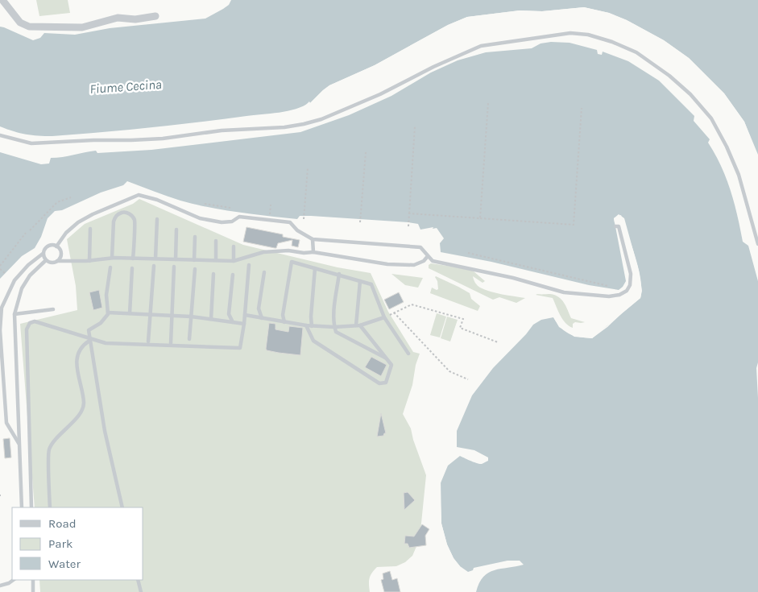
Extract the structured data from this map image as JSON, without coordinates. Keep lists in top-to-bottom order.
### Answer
{
  "water": ["Fiume Cecina"],
  "legend": ["Road", "Park", "Water"]
}
